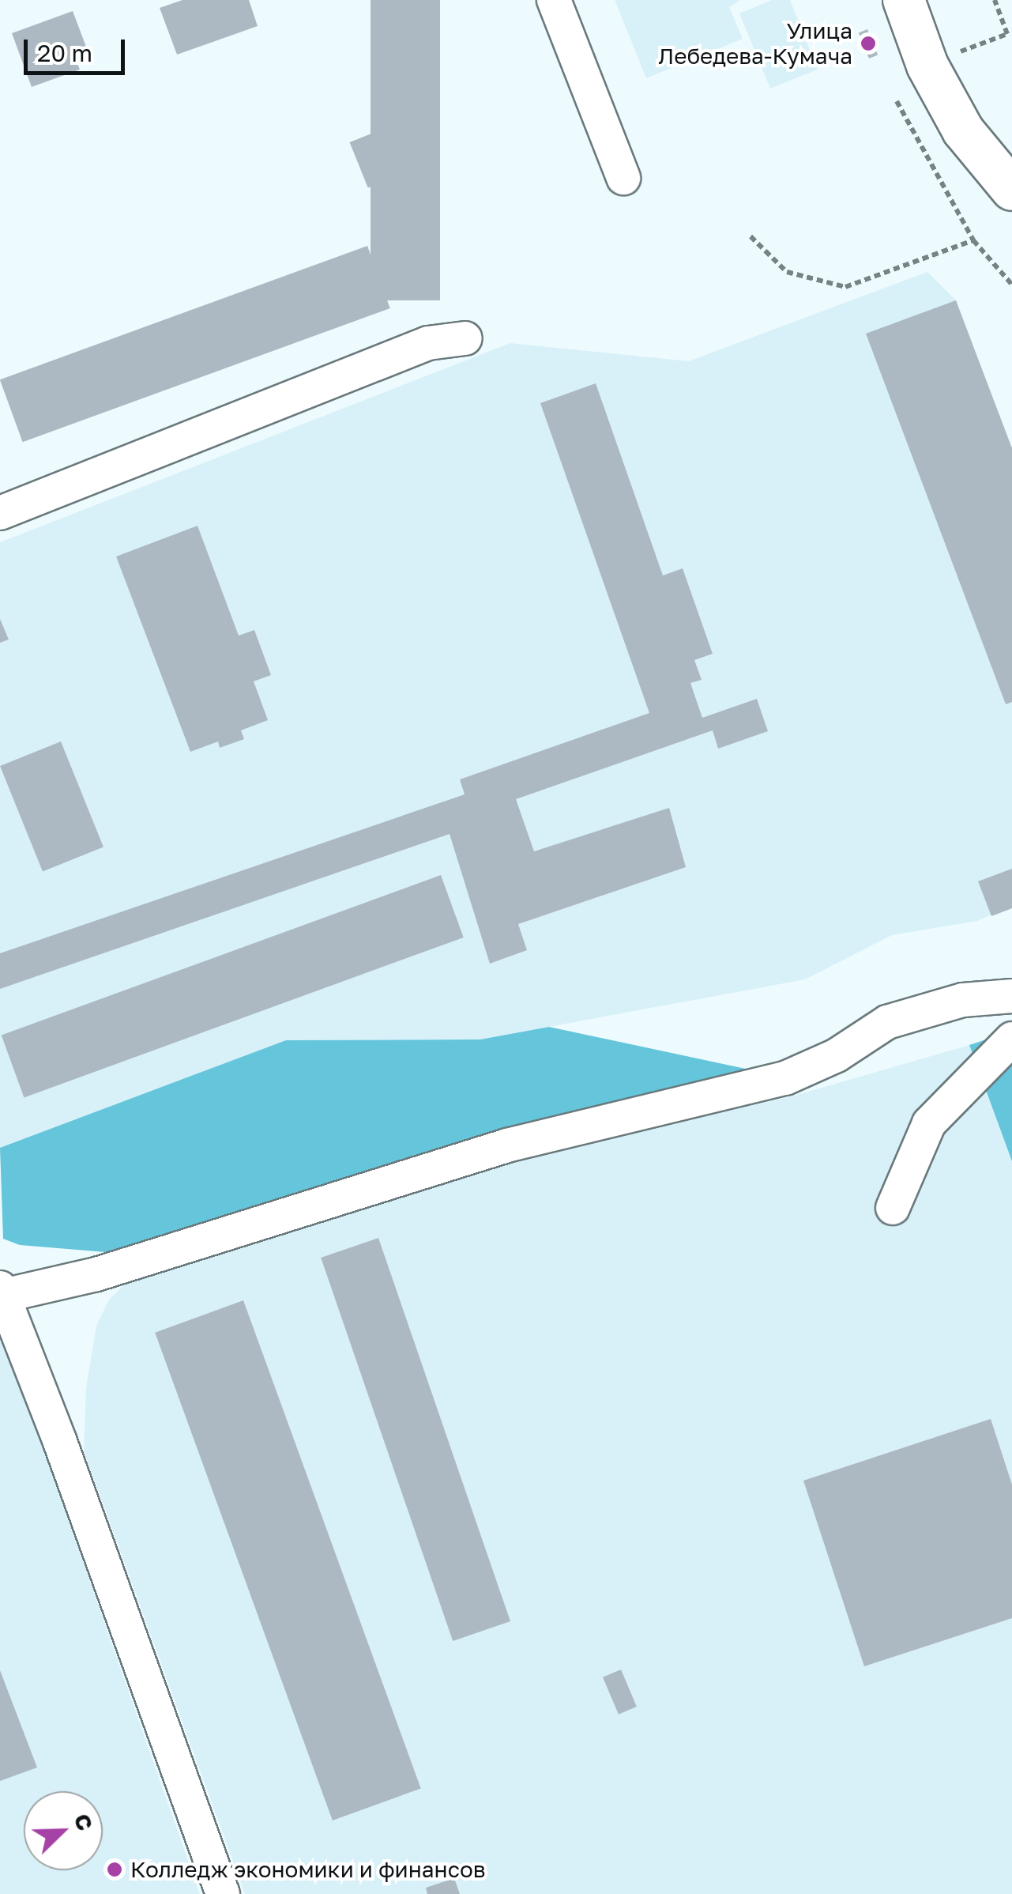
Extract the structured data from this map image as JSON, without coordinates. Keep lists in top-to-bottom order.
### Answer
{
  "places": ["Улица Лебедева-Кумача", "Колледж экономики и финансов"],
  "scale_bar": "20 m",
  "north": "top right"
}
